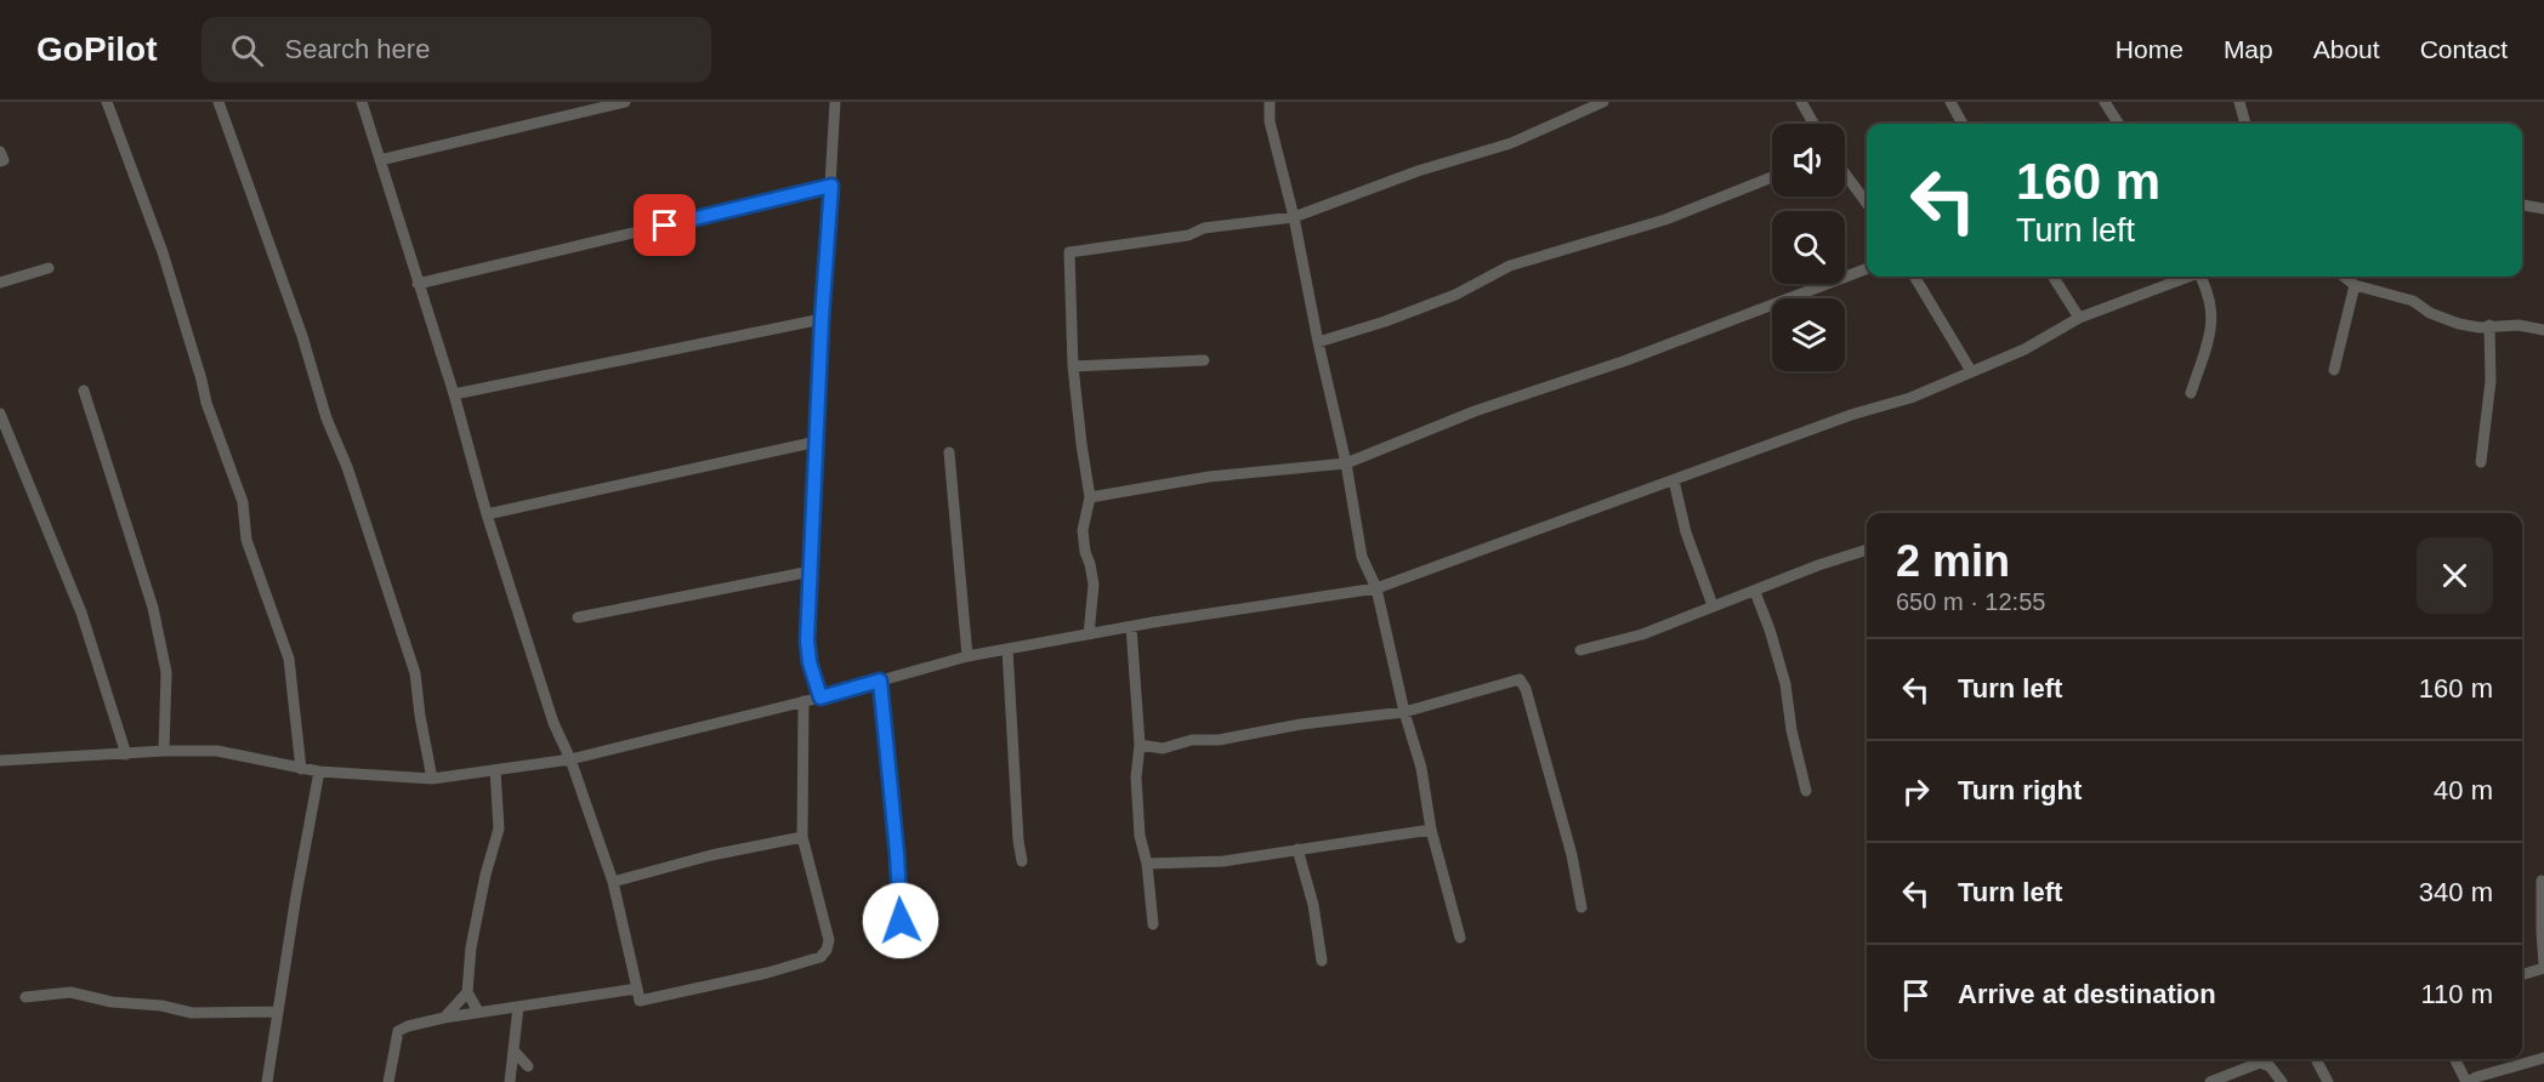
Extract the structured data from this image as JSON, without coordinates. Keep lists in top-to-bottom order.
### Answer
{
  "page": {
    "header": "GoPilot",
    "search": "Search here",
    "nav": [
      "Home",
      "Map",
      "About",
      "Contact"
    ],
    "turn": ["160 m", "Turn left"],
    "heading": ["2 min", "650 m · 12:55"],
    "list": [
      {
        "name": "Turn left",
        "value": "160 m"
      },
      {
        "name": "Turn right",
        "value": "40 m"
      },
      {
        "name": "Turn left",
        "value": "340 m"
      },
      {
        "name": "Arrive at destination",
        "value": "110 m"
      }
    ]
  }
}
